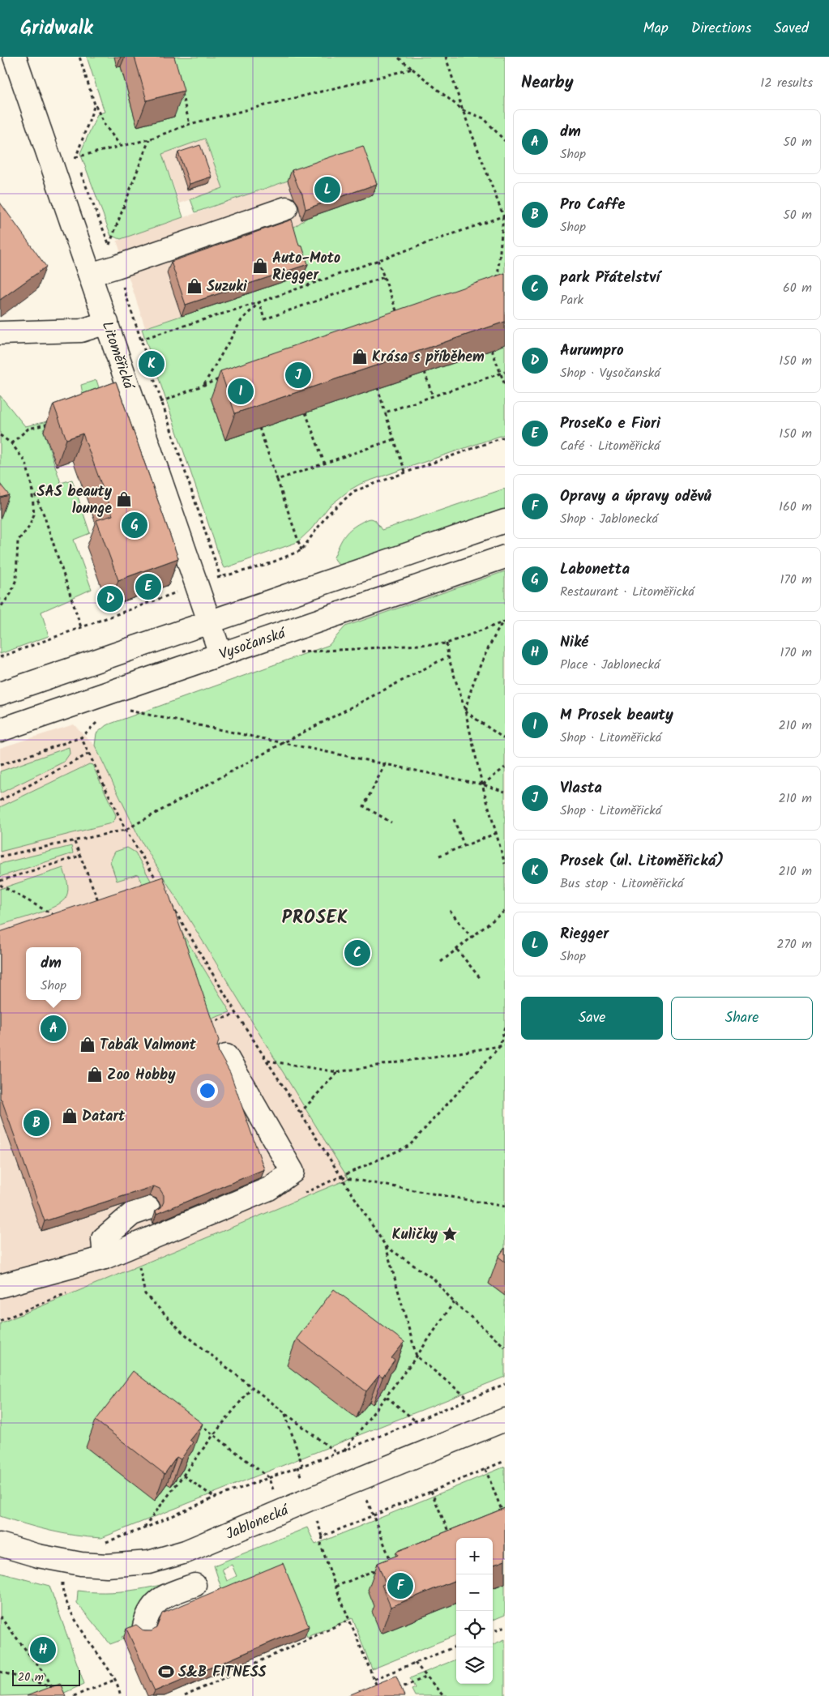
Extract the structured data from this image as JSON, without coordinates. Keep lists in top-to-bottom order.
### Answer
{
  "streets": {
    "street": ["Litoměřická", "Vysočanská", "Jablonecká"]
  },
  "crossings": [
    ["Litoměřická", "Vysočanská"]
  ],
  "districts": ["PROSEK"],
  "places": {
    "shop": [
      "Auto-Moto Riegger",
      "Suzuki",
      "Krása s příběhem",
      "SAS beauty lounge",
      "Tabák Valmont",
      "Zoo Hobby",
      "Datart"
    ],
    "place": ["Kuličky"],
    "sports": ["S&B FITNESS"]
  },
  "scale_bar": "20 m",
  "page": {
    "header": "Gridwalk",
    "nav": ["Map", "Directions", "Saved"],
    "heading": ["Nearby", "12 results"],
    "list": [
      {
        "mark": "A",
        "name": "dm",
        "note": "Shop",
        "value": "50 m"
      },
      {
        "mark": "B",
        "name": "Pro Caffe",
        "note": "Shop",
        "value": "50 m"
      },
      {
        "mark": "C",
        "name": "park Přátelství",
        "note": "Park",
        "value": "60 m"
      },
      {
        "mark": "D",
        "name": "Aurumpro",
        "note": "Shop · Vysočanská",
        "value": "150 m"
      },
      {
        "mark": "E",
        "name": "ProseKo e Fiori",
        "note": "Café · Litoměřická",
        "value": "150 m"
      },
      {
        "mark": "F",
        "name": "Opravy a úpravy oděvů",
        "note": "Shop · Jablonecká",
        "value": "160 m"
      },
      {
        "mark": "G",
        "name": "Labonetta",
        "note": "Restaurant · Litoměřická",
        "value": "170 m"
      },
      {
        "mark": "H",
        "name": "Niké",
        "note": "Place · Jablonecká",
        "value": "170 m"
      },
      {
        "mark": "I",
        "name": "M Prosek beauty",
        "note": "Shop · Litoměřická",
        "value": "210 m"
      },
      {
        "mark": "J",
        "name": "Vlasta",
        "note": "Shop · Litoměřická",
        "value": "210 m"
      },
      {
        "mark": "K",
        "name": "Prosek (ul. Litoměřická)",
        "note": "Bus stop · Litoměřická",
        "value": "210 m"
      },
      {
        "mark": "L",
        "name": "Riegger",
        "note": "Shop",
        "value": "270 m"
      }
    ],
    "pins": [
      "L",
      "K",
      "J",
      "I",
      "G",
      "E",
      "D",
      "C",
      "A",
      "B",
      "F",
      "H"
    ],
    "popup": ["dm", "Shop"],
    "buttons": ["Save", "Share"],
    "map_buttons": ["+", "−"],
    "scale": "20 m"
  }
}
